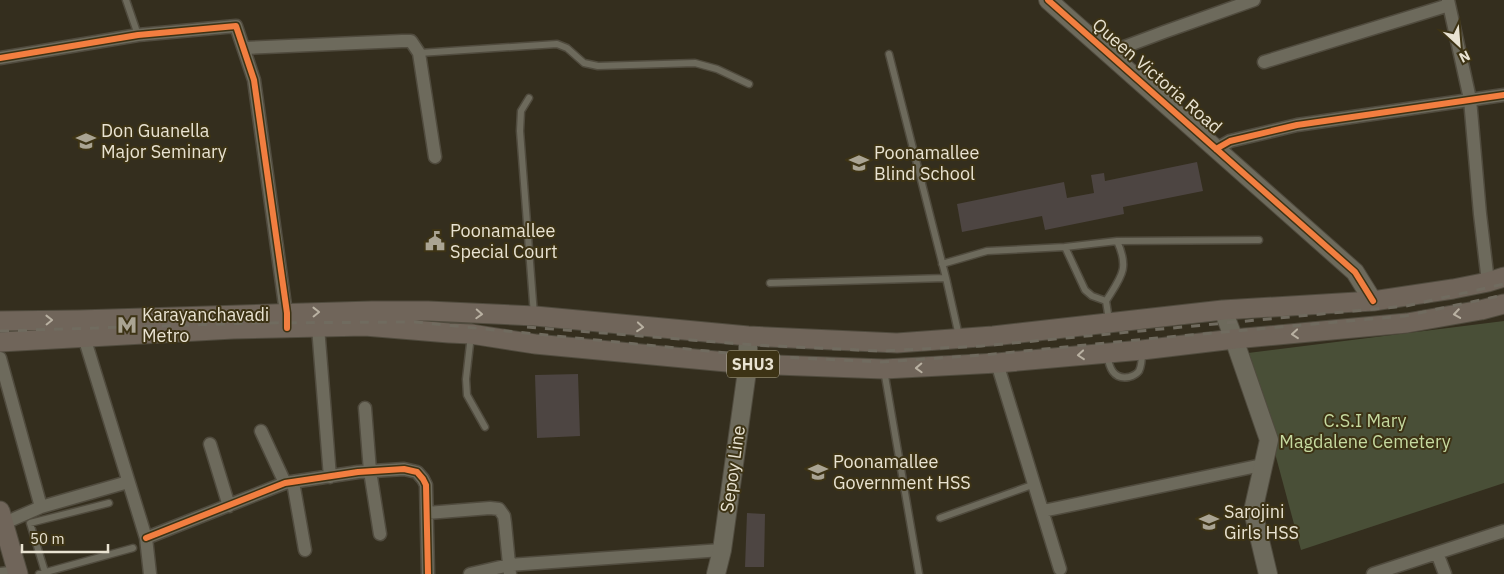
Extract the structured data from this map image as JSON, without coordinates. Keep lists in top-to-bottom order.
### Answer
{
  "streets": {
    "main road": ["SHU3"],
    "street": ["Queen Victoria Road", "Sepoy Line"]
  },
  "crossings": [
    ["Queen Victoria Road", "SHU3"],
    ["SHU3", "Sepoy Line"]
  ],
  "parks": ["C.S.I Mary Magdalene Cemetery"],
  "places": {
    "school or university": [
      "Don Guanella Major Seminary",
      "Poonamallee Blind School",
      "Poonamallee Government HSS",
      "Sarojini Girls HSS"
    ],
    "public building": ["Poonamallee Special Court"],
    "metro station": ["Karayanchavadi Metro"]
  },
  "scale_bar": "50 m",
  "north": "bottom right"
}
